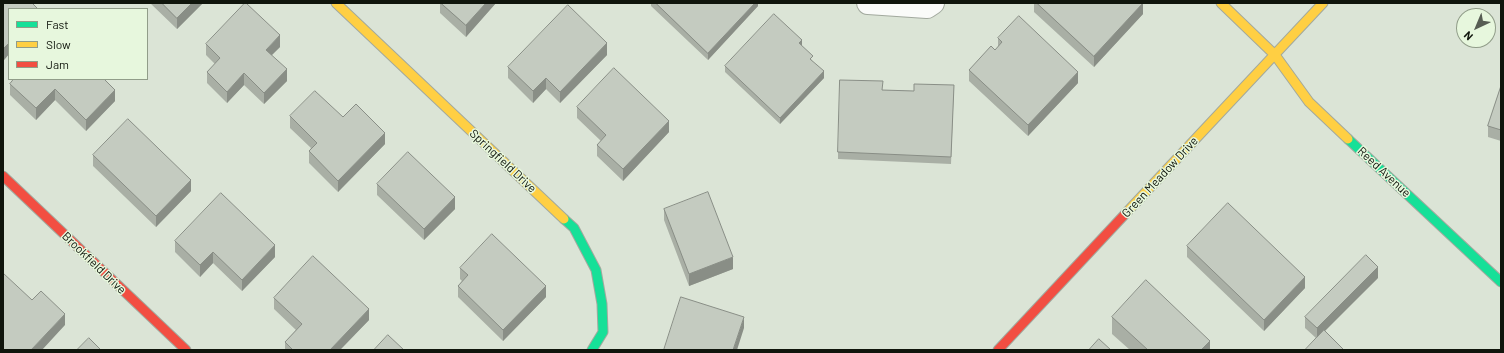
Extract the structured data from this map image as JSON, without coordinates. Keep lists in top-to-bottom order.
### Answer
{
  "streets": {
    "street": [
      "Springfield Drive",
      "Reed Avenue",
      "Green Meadow Drive",
      "Brookfield Drive"
    ]
  },
  "crossings": [
    ["Reed Avenue", "Green Meadow Drive"]
  ],
  "legend": ["Fast", "Slow", "Jam"],
  "north": "bottom left"
}
